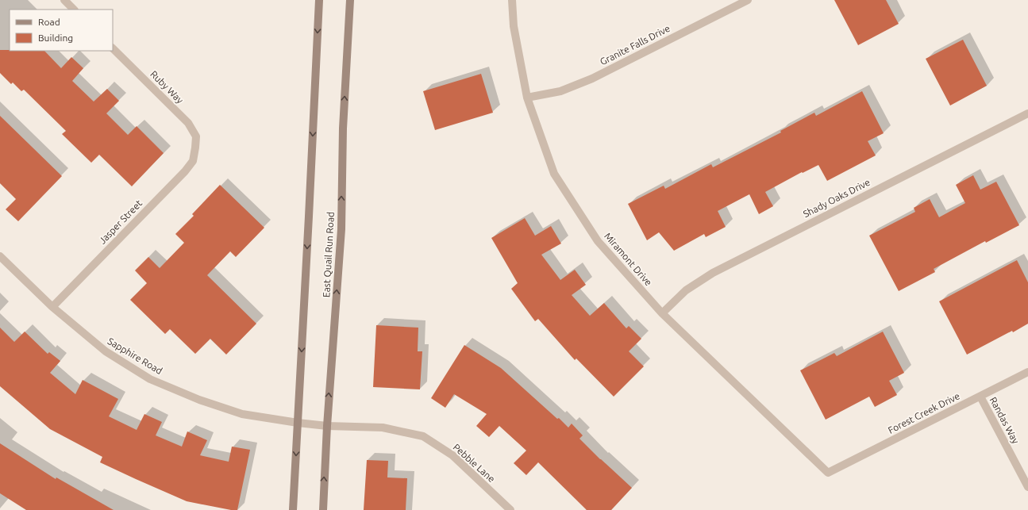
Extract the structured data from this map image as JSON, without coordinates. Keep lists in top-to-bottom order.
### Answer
{
  "streets": {
    "street": [
      "Granite Falls Drive",
      "Ruby Way",
      "Shady Oaks Drive",
      "Jasper Street",
      "East Quail Run Road",
      "Miramont Drive",
      "Sapphire Road",
      "Forest Creek Drive",
      "Randas Way",
      "Pebble Lane"
    ]
  },
  "crossings": [
    ["Granite Falls Drive", "Miramont Drive"],
    ["Ruby Way", "Jasper Street"],
    ["Shady Oaks Drive", "Miramont Drive"],
    ["Jasper Street", "Sapphire Road"],
    ["East Quail Run Road", "Sapphire Road"],
    ["East Quail Run Road", "Pebble Lane"],
    ["Miramont Drive", "Forest Creek Drive"],
    ["Sapphire Road", "Pebble Lane"],
    ["Forest Creek Drive", "Randas Way"]
  ],
  "legend": ["Road", "Building"]
}
